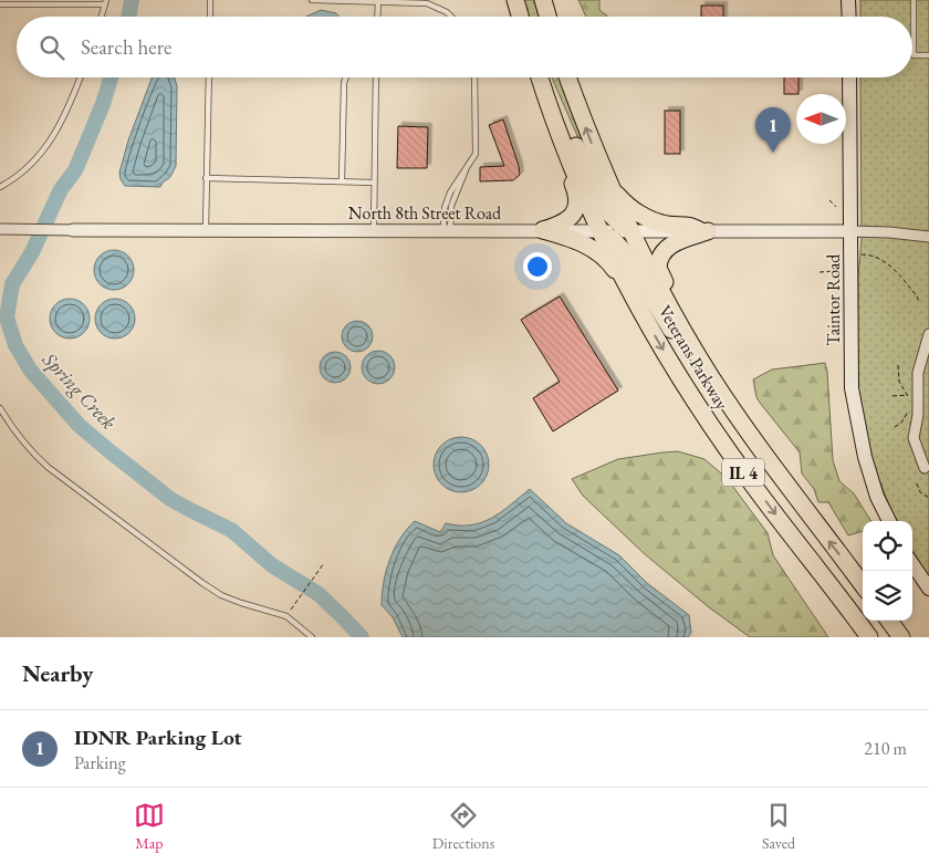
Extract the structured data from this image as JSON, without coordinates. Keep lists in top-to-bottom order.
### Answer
{
  "streets": {
    "highway": ["Veterans Parkway", "IL 4"],
    "main road": ["Taintor Road"],
    "street": ["North 8th Street Road"]
  },
  "crossings": [
    ["North 8th Street Road", "Taintor Road"],
    ["North 8th Street Road", "Veterans Parkway"]
  ],
  "water": ["Spring Creek"],
  "north": "left",
  "page": {
    "search": "Search here",
    "pins": "1",
    "heading": "Nearby",
    "list": [
      {
        "mark": "1",
        "name": "IDNR Parking Lot",
        "note": "Parking",
        "value": "210 m"
      }
    ],
    "nav": ["Map", "Directions", "Saved"]
  }
}
